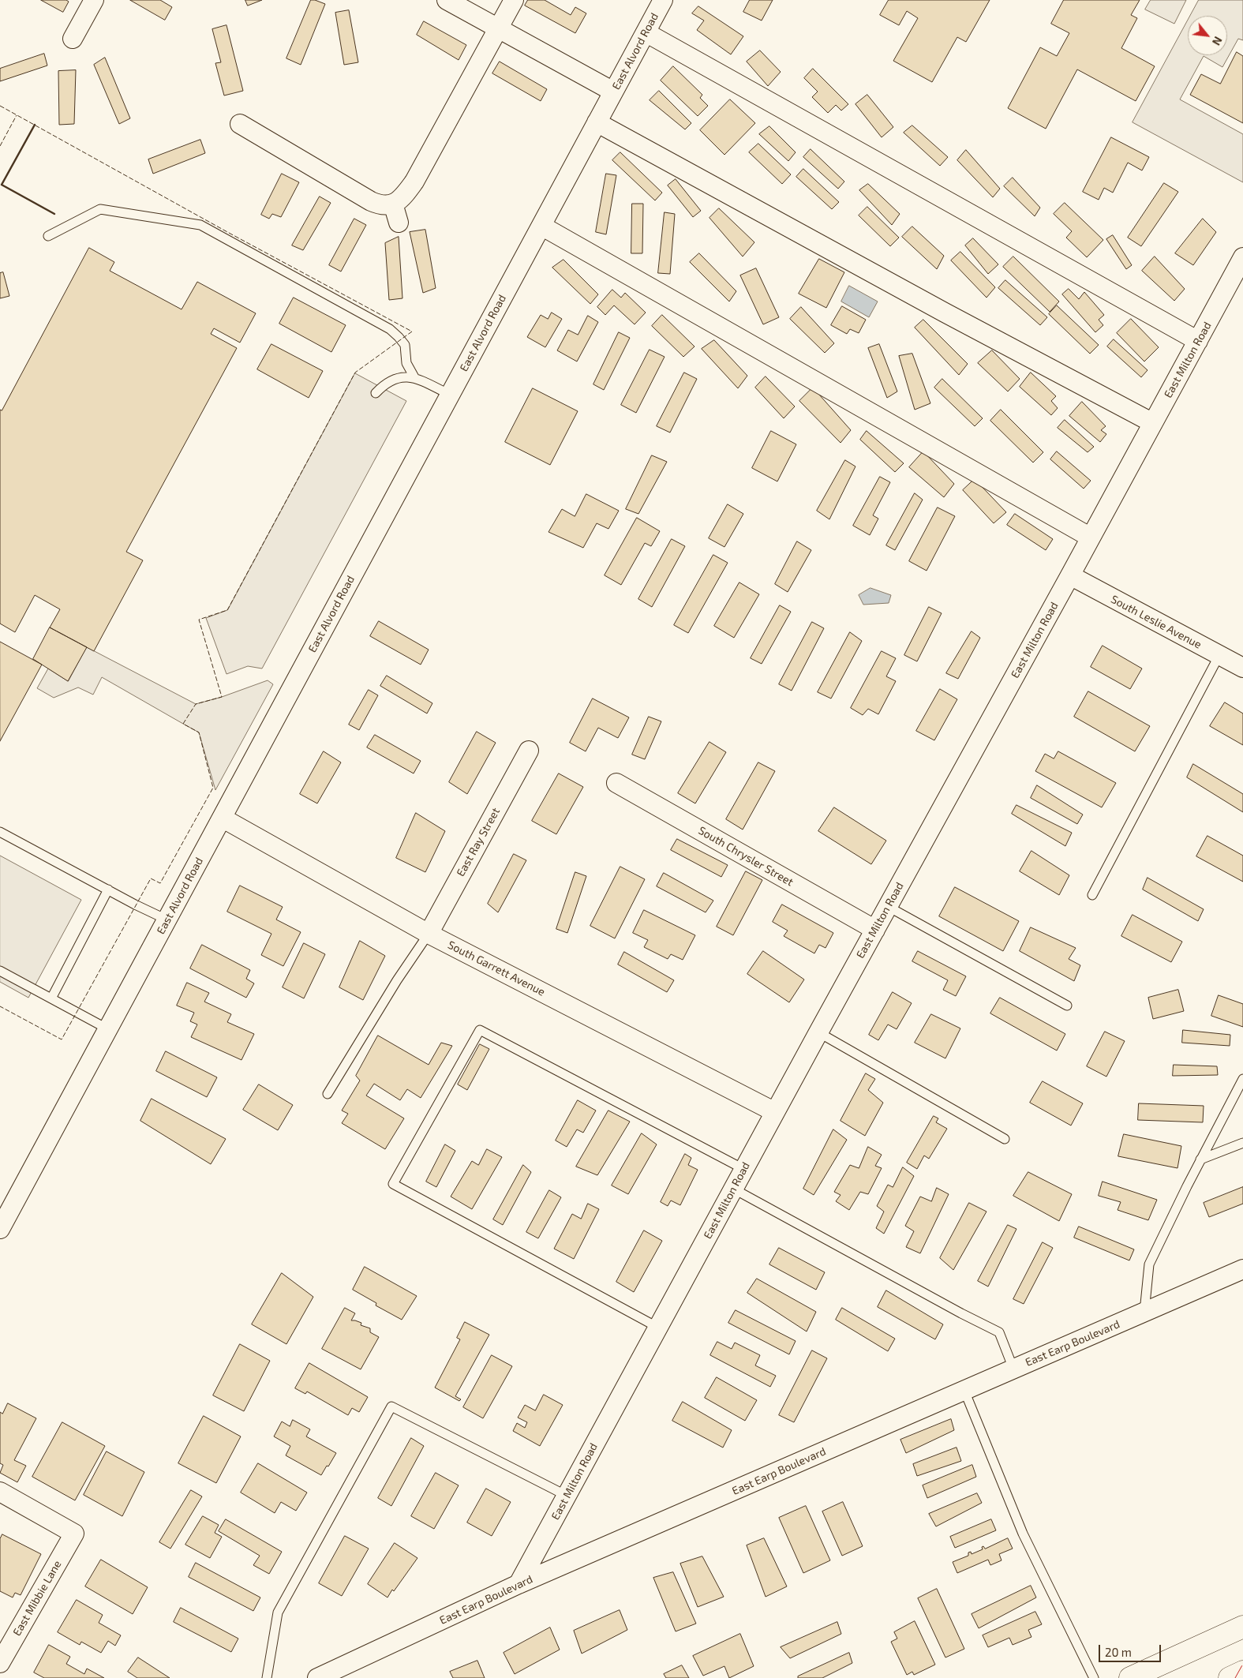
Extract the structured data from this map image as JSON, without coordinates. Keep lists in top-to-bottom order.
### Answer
{
  "streets": {
    "street": [
      "East Alvord Road",
      "East Milton Road",
      "South Leslie Avenue",
      "East Ray Street",
      "South Chrysler Street",
      "South Garrett Avenue",
      "East Earp Boulevard",
      "East Mibbie Lane"
    ]
  },
  "crossings": [
    ["East Alvord Road", "South Garrett Avenue"],
    ["East Milton Road", "South Leslie Avenue"],
    ["East Milton Road", "South Chrysler Street"],
    ["East Milton Road", "South Garrett Avenue"],
    ["East Milton Road", "East Earp Boulevard"],
    ["East Ray Street", "South Garrett Avenue"]
  ],
  "scale_bar": "20 m",
  "north": "bottom right"
}
